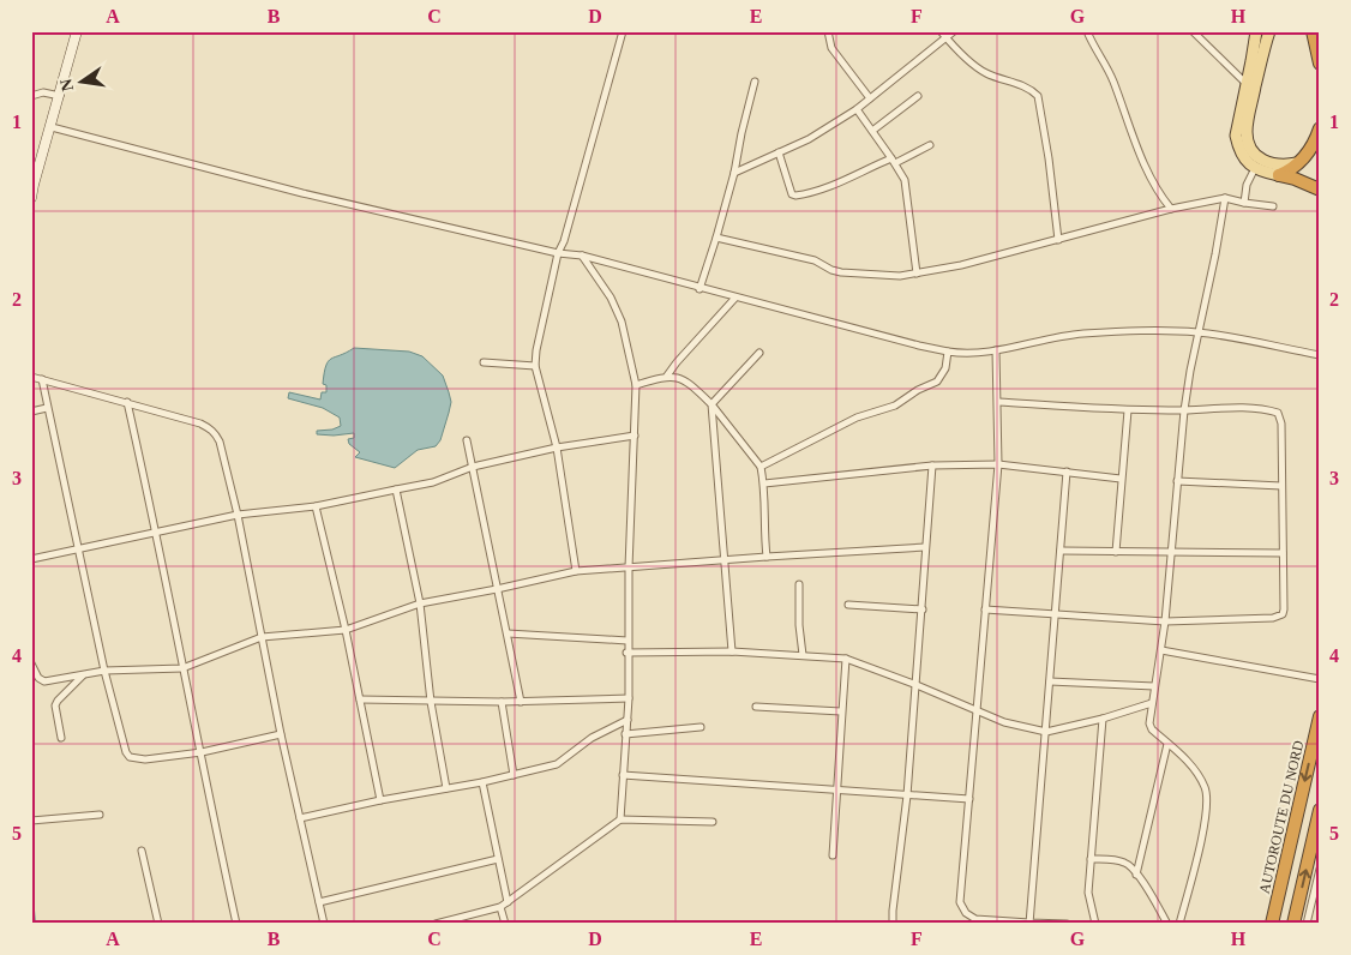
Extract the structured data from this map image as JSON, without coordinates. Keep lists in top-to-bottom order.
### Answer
{
  "streets": {
    "highway": ["AUTOROUTE DU NORD"]
  },
  "north": "left",
  "grid": {
    "columns": [
      "A",
      "B",
      "C",
      "D",
      "E",
      "F",
      "G",
      "H"
    ],
    "rows": [
      "1",
      "2",
      "3",
      "4",
      "5"
    ]
  }
}
